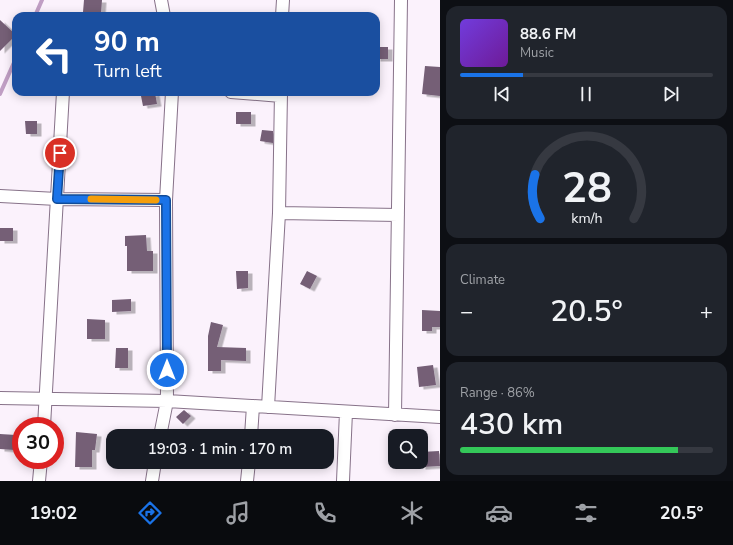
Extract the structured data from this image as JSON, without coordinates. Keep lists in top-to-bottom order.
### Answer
{
  "page": {
    "turn": ["90 m", "Turn left"],
    "song": ["88.6 FM", "Music"],
    "tile": [
      "Climate",
      ["Range · 86%", "430 km"]
    ],
    "heat": ["−", "20.5°", "+"],
    "limit": "30",
    "trip": "19:03 · 1 min · 170 m",
    "tabs": ["19:02", "20.5°"],
    "gauge": ["28", "km/h"]
  }
}
